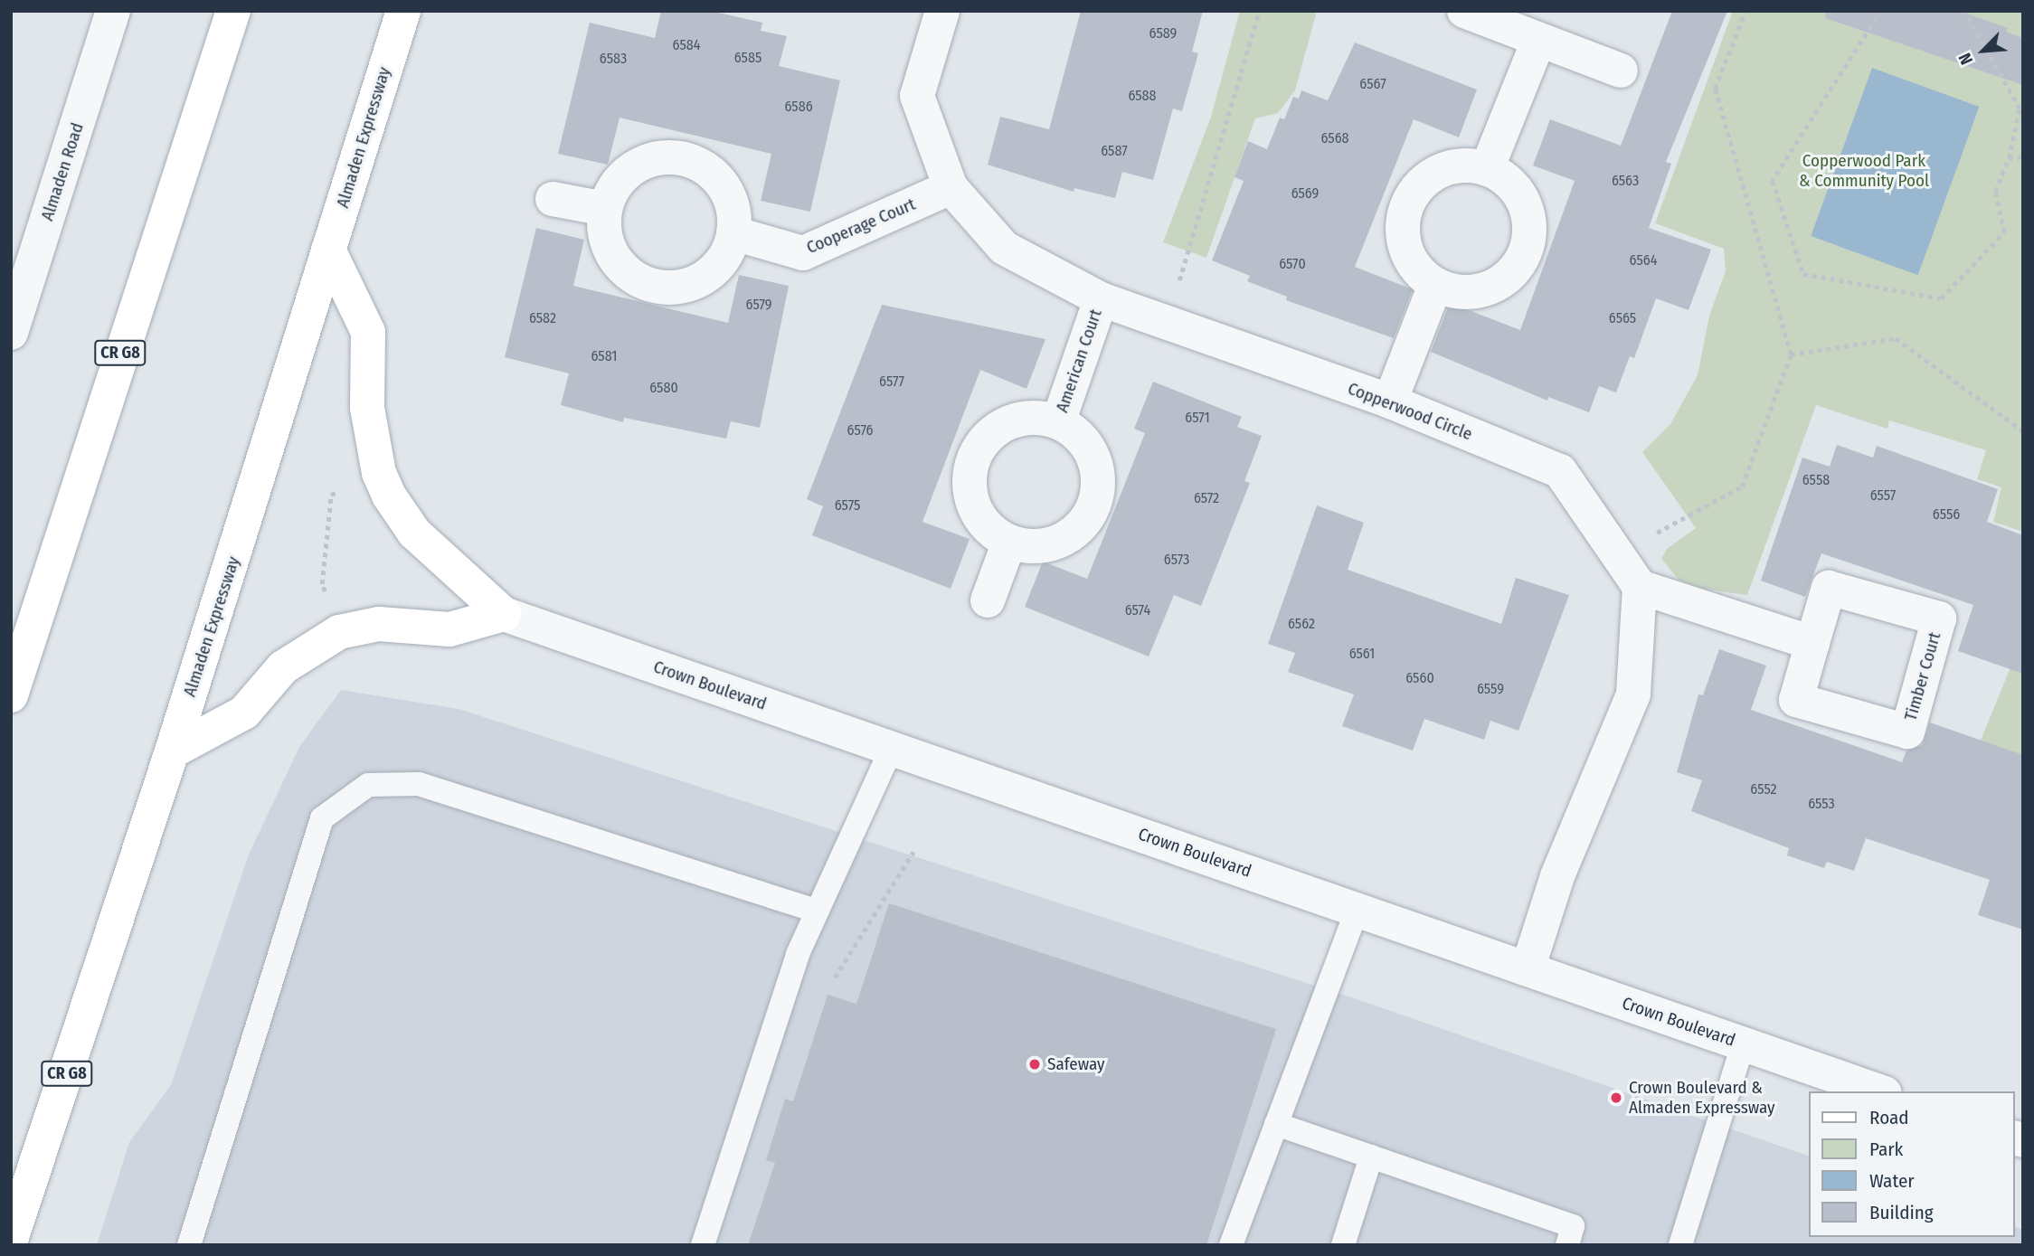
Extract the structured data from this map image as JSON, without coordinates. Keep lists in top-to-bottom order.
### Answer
{
  "streets": {
    "main road": ["Almaden Expressway", "CR G8"],
    "street": [
      "Almaden Road",
      "Cooperage Court",
      "American Court",
      "Copperwood Circle",
      "Timber Court",
      "Crown Boulevard"
    ]
  },
  "crossings": [
    ["Cooperage Court", "Copperwood Circle"],
    ["American Court", "Copperwood Circle"]
  ],
  "parks": ["Copperwood Park & Community Pool"],
  "places": ["Safeway", "Crown Boulevard & Almaden Expressway"],
  "house_numbers": [
    "6589",
    "6584",
    "6585",
    "6583",
    "6567",
    "6588",
    "6586",
    "6568",
    "6587",
    "6563",
    "6569",
    "6564",
    "6570",
    "6579",
    "6582",
    "6565",
    "6581",
    "6577",
    "6580",
    "6571",
    "6576",
    "6558",
    "6557",
    "6572",
    "6575",
    "6556",
    "6573",
    "6574",
    "6562",
    "6561",
    "6560",
    "6559",
    "6552",
    "6553"
  ],
  "legend": [
    "Road",
    "Park",
    "Water",
    "Building"
  ],
  "north": "bottom left"
}
